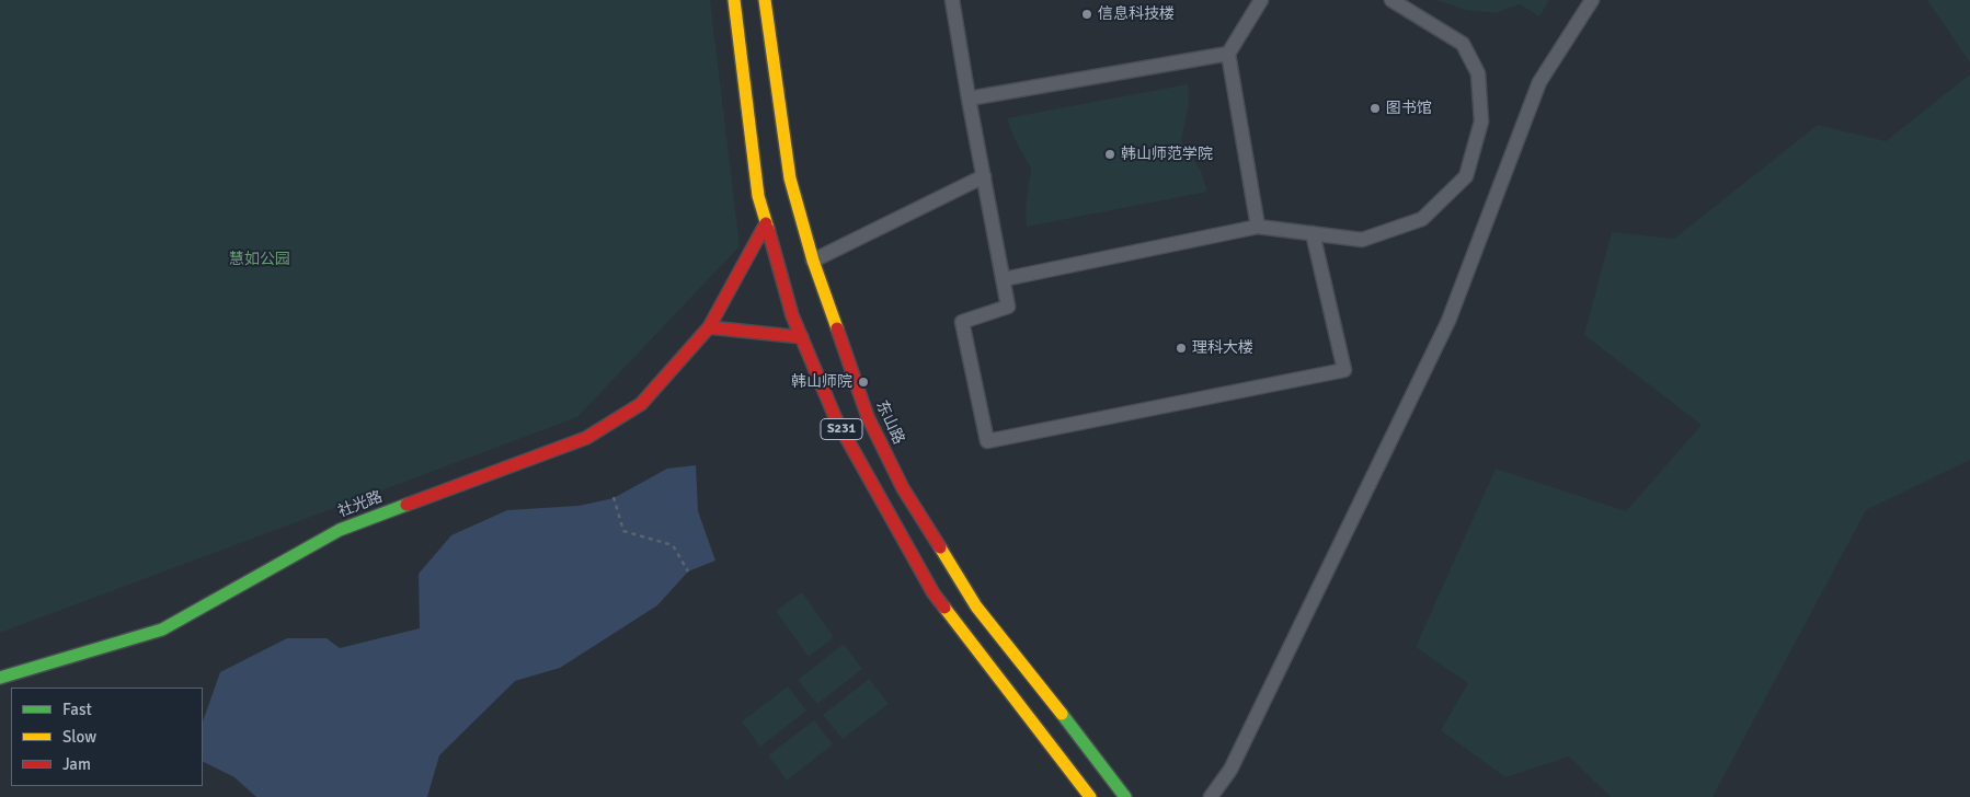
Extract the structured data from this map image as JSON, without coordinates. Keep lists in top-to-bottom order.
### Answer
{
  "streets": {
    "main road": ["东山路", "S231", "社光路"]
  },
  "crossings": [
    ["S231", "社光路"]
  ],
  "parks": ["慧如公园"],
  "places": [
    "信息科技楼",
    "图书馆",
    "韩山师范学院",
    "理科大楼",
    "韩山师院"
  ],
  "legend": ["Fast", "Slow", "Jam"]
}
